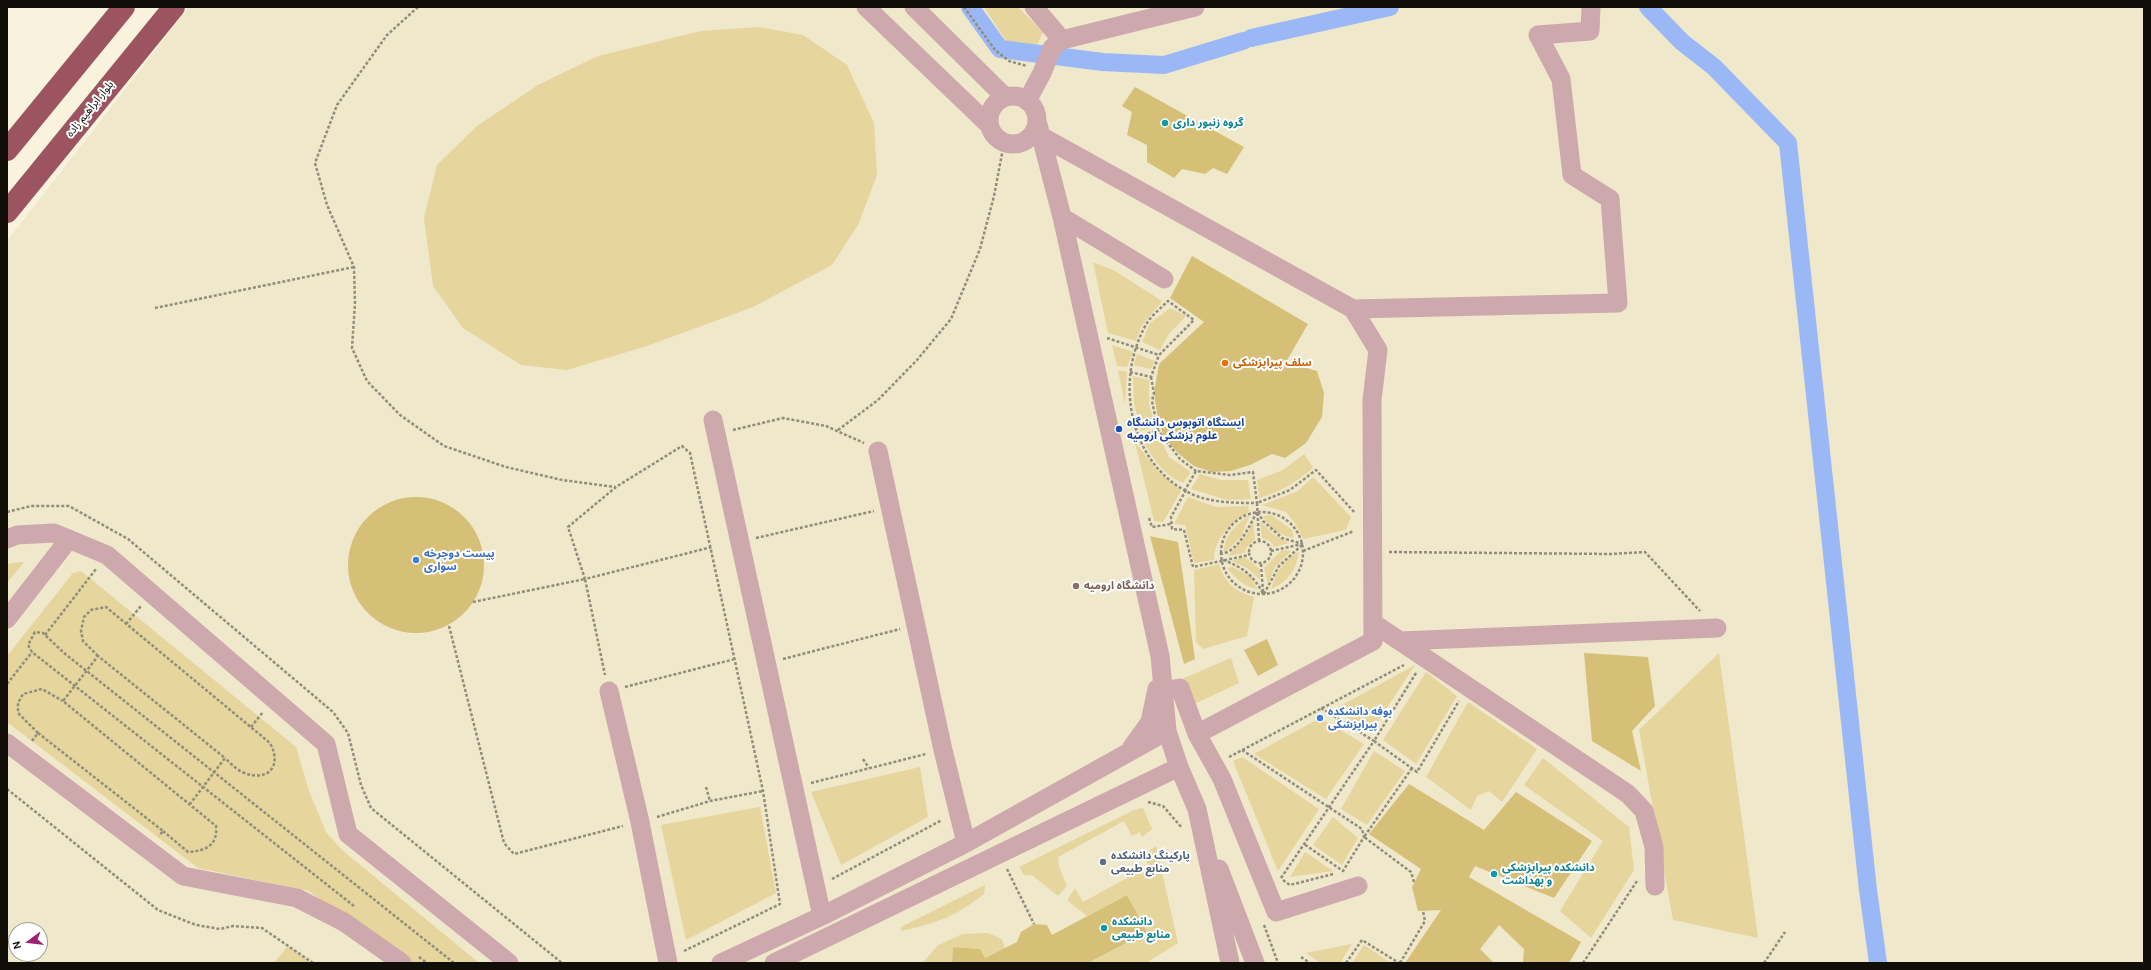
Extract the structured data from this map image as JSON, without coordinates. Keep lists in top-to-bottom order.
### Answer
{
  "streets": {
    "highway": ["بلوار ابراهیم زاده"]
  },
  "places": [
    "گروه زنبور داری",
    "سلف پیراپزشکی",
    "ایستگاه اتوبوس دانشگاه علوم پزشکی ارومیه",
    "پیست دوچرخه سواری",
    "دانشگاه ارومیه",
    "بوفه دانشکده پیراپزشکی",
    "پارکینگ دانشکده منابع طبیعی",
    "دانشکده پیراپزشکی و بهداشت",
    "دانشکده منابع طبیعی"
  ],
  "north": "left"
}
